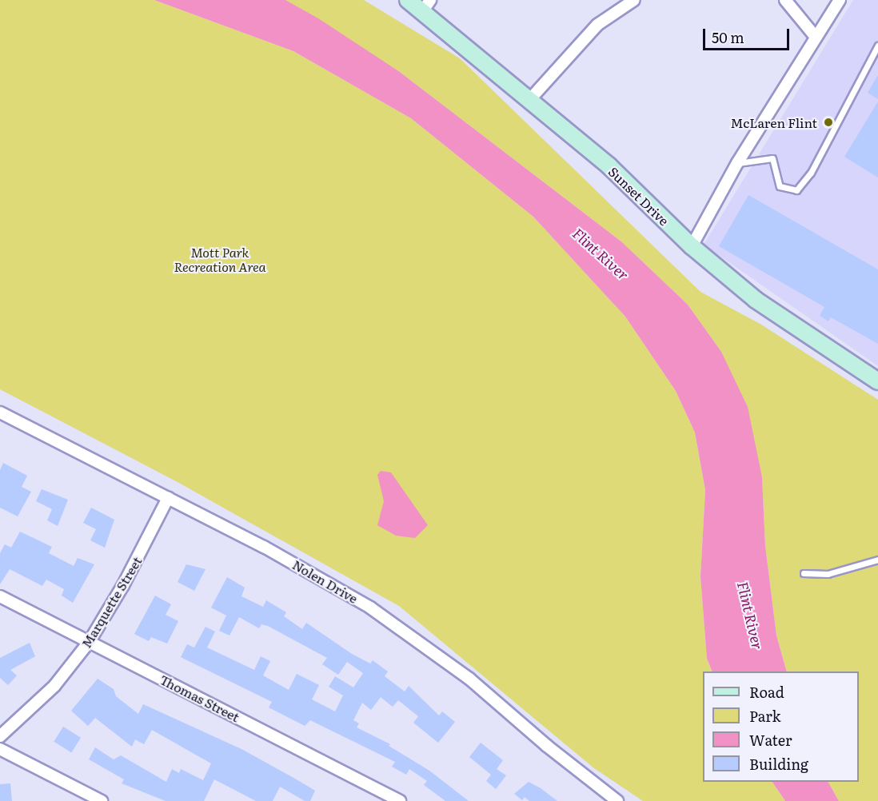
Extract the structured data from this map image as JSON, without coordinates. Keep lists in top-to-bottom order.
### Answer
{
  "streets": {
    "street": [
      "Sunset Drive",
      "Nolen Drive",
      "Marquette Street",
      "Thomas Street"
    ]
  },
  "crossings": [
    ["Nolen Drive", "Marquette Street"],
    ["Marquette Street", "Thomas Street"]
  ],
  "water": ["Flint River"],
  "parks": ["Mott Park Recreation Area"],
  "places": ["McLaren Flint"],
  "legend": [
    "Road",
    "Park",
    "Water",
    "Building"
  ],
  "scale_bar": "50 m"
}
